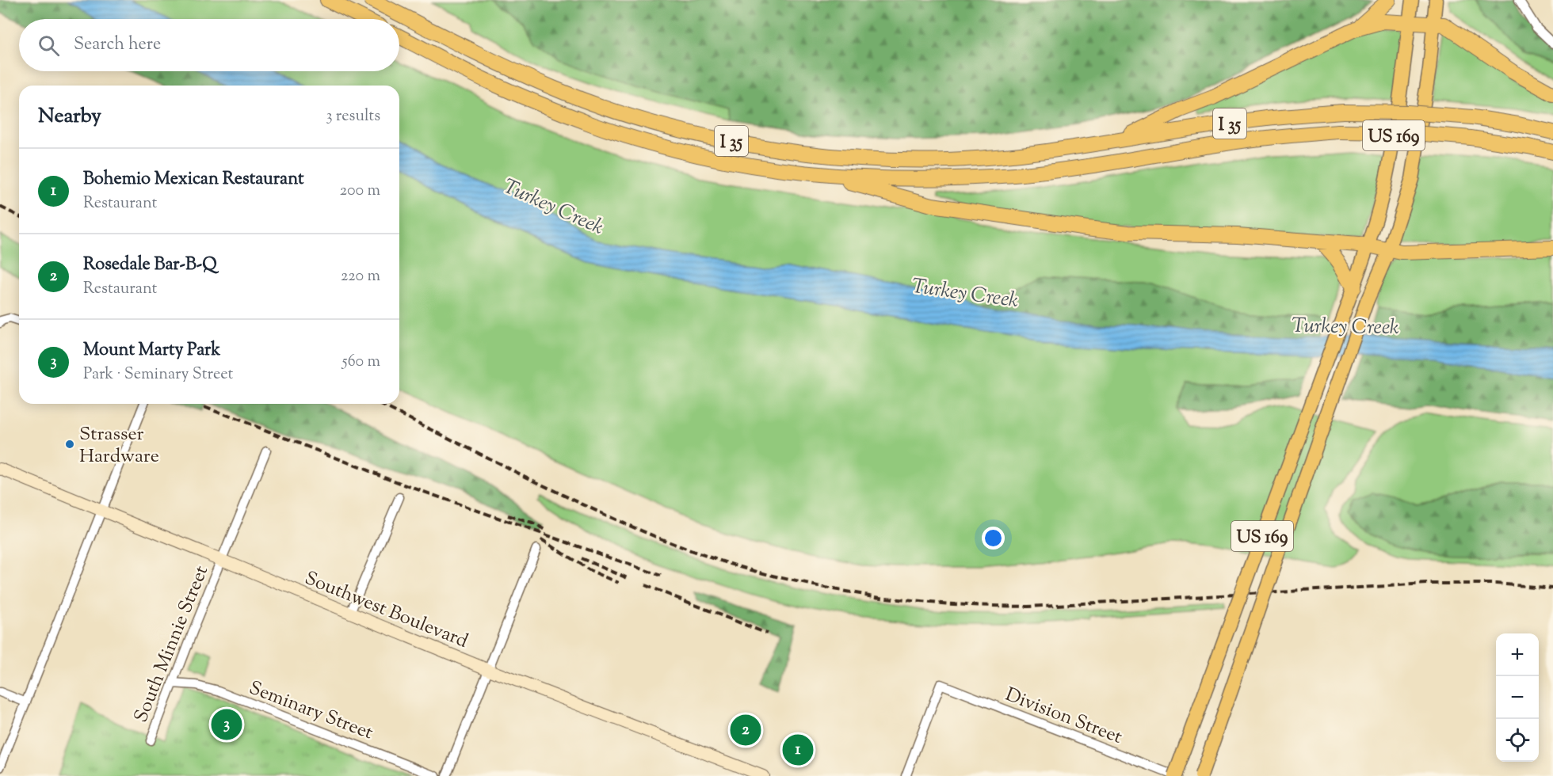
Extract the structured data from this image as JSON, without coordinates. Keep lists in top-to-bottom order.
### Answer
{
  "streets": {
    "highway": ["I 35"],
    "main road": ["US 169", "Southwest Boulevard"],
    "street": ["South Minnie Street", "Seminary Street", "Division Street"]
  },
  "crossings": [
    ["US 169", "Division Street"],
    ["Southwest Boulevard", "South Minnie Street"],
    ["South Minnie Street", "Seminary Street"]
  ],
  "water": ["Turkey Creek"],
  "places": ["Strasser Hardware"],
  "page": {
    "search": "Search here",
    "heading": ["Nearby", "3 results"],
    "list": [
      {
        "mark": "1",
        "name": "Bohemio Mexican Restaurant",
        "note": "Restaurant",
        "value": "200 m"
      },
      {
        "mark": "2",
        "name": "Rosedale Bar-B-Q",
        "note": "Restaurant",
        "value": "220 m"
      },
      {
        "mark": "3",
        "name": "Mount Marty Park",
        "note": "Park · Seminary Street",
        "value": "560 m"
      }
    ],
    "map_buttons": ["+", "−"],
    "pins": ["3", "2", "1"]
  }
}
